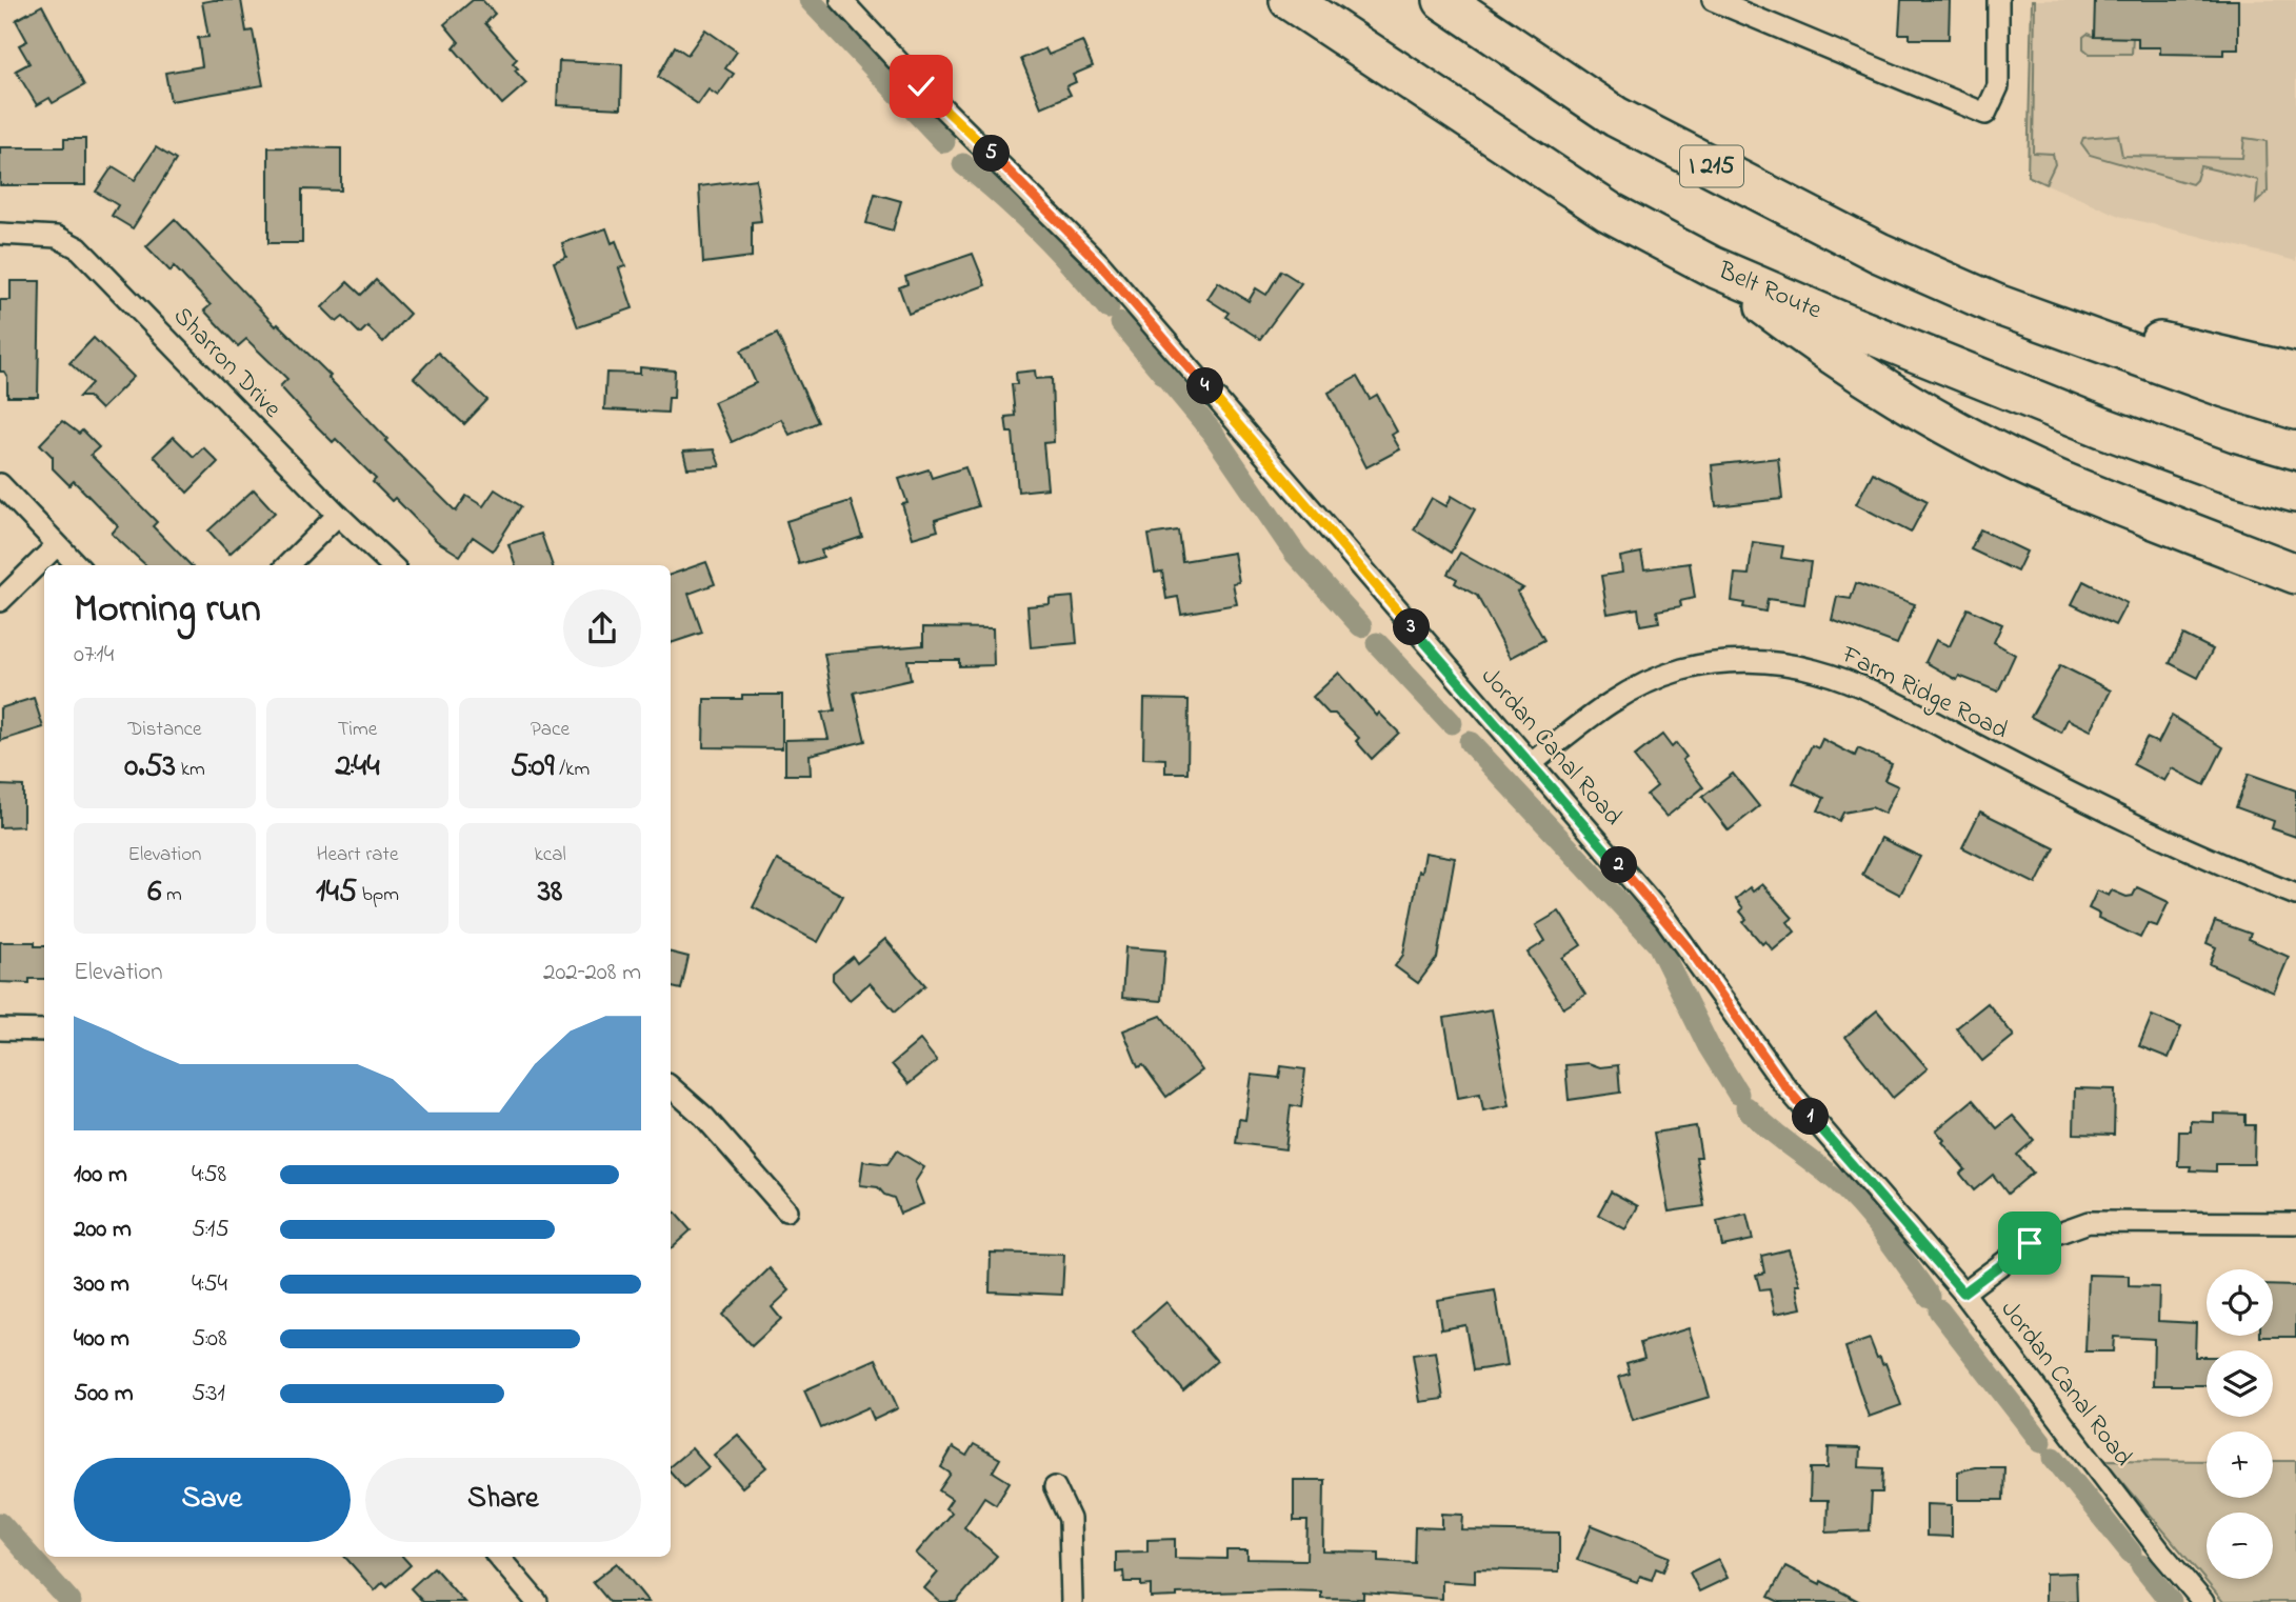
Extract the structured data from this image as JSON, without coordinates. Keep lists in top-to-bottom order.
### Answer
{
  "streets": {
    "highway": ["I 215", "Belt Route"],
    "street": ["Sharron Drive", "Farm Ridge Road", "Jordan Canal Road"]
  },
  "crossings": [
    ["Farm Ridge Road", "Jordan Canal Road"]
  ],
  "page": {
    "pins": [
      "5",
      "4",
      "3",
      "2",
      "1"
    ],
    "heading": ["Morning run", "07:14"],
    "stats": [
      ["Distance", "0.53 km"],
      ["Time", "2:44"],
      ["Pace", "5:09 /km"],
      ["Elevation", "6 m"],
      ["Heart rate", "145 bpm"],
      ["kcal", "38"]
    ],
    "chart": ["Elevation", "202–208 m"],
    "list": [
      {
        "name": "100 m",
        "note": "4:58"
      },
      {
        "name": "200 m",
        "note": "5:15"
      },
      {
        "name": "300 m",
        "note": "4:54"
      },
      {
        "name": "400 m",
        "note": "5:08"
      },
      {
        "name": "500 m",
        "note": "5:31"
      }
    ],
    "map_buttons": ["+", "−"],
    "buttons": ["Save", "Share"]
  }
}
